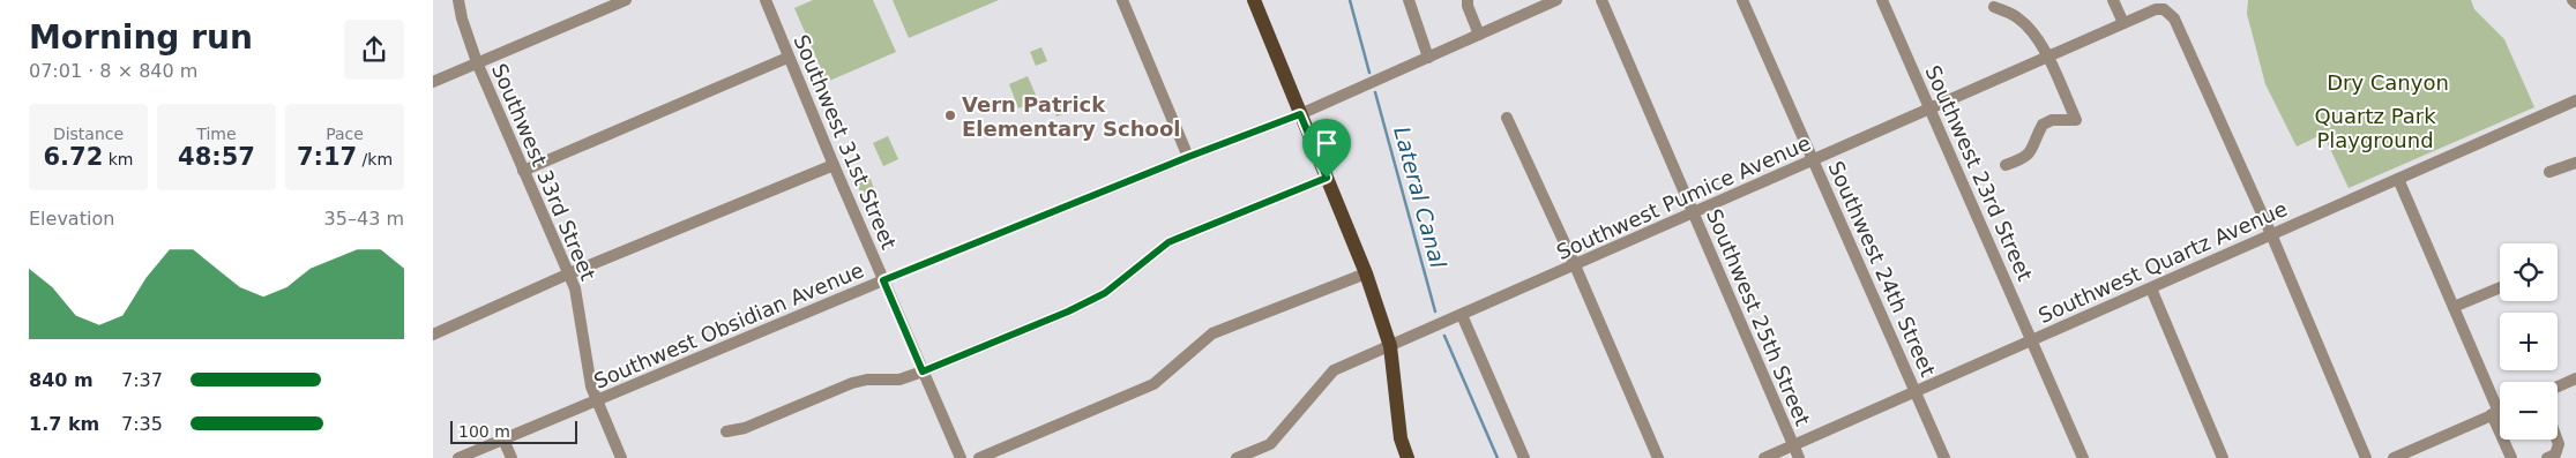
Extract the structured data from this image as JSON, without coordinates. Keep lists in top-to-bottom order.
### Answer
{
  "streets": {
    "street": [
      "Southwest 31st Street",
      "Southwest 33rd Street",
      "Southwest 23rd Street",
      "Southwest Pumice Avenue",
      "Southwest Quartz Avenue",
      "Southwest 24th Street",
      "Southwest 25th Street",
      "Southwest Obsidian Avenue"
    ]
  },
  "crossings": [
    ["Southwest 31st Street", "Southwest Obsidian Avenue"],
    ["Southwest 33rd Street", "Southwest Obsidian Avenue"],
    ["Southwest 23rd Street", "Southwest Pumice Avenue"],
    ["Southwest 23rd Street", "Southwest Quartz Avenue"],
    ["Southwest Pumice Avenue", "Southwest Quartz Avenue"],
    ["Southwest Pumice Avenue", "Southwest 24th Street"],
    ["Southwest Pumice Avenue", "Southwest 25th Street"],
    ["Southwest Quartz Avenue", "Southwest 24th Street"],
    ["Southwest Quartz Avenue", "Southwest 25th Street"]
  ],
  "water": ["Lateral Canal"],
  "parks": ["Dry Canyon", "Quartz Park Playground"],
  "places": ["Vern Patrick Elementary School"],
  "scale_bar": "100 m",
  "page": {
    "heading": ["Morning run", "07:01 · 8 × 840 m"],
    "stats": [
      ["Distance", "6.72 km"],
      ["Time", "48:57"],
      ["Pace", "7:17 /km"]
    ],
    "chart": ["Elevation", "35–43 m"],
    "map_buttons": ["+", "−"],
    "list": [
      {
        "name": "840 m",
        "note": "7:37"
      },
      {
        "name": "1.7 km",
        "note": "7:35"
      }
    ],
    "scale": "100 m"
  }
}
